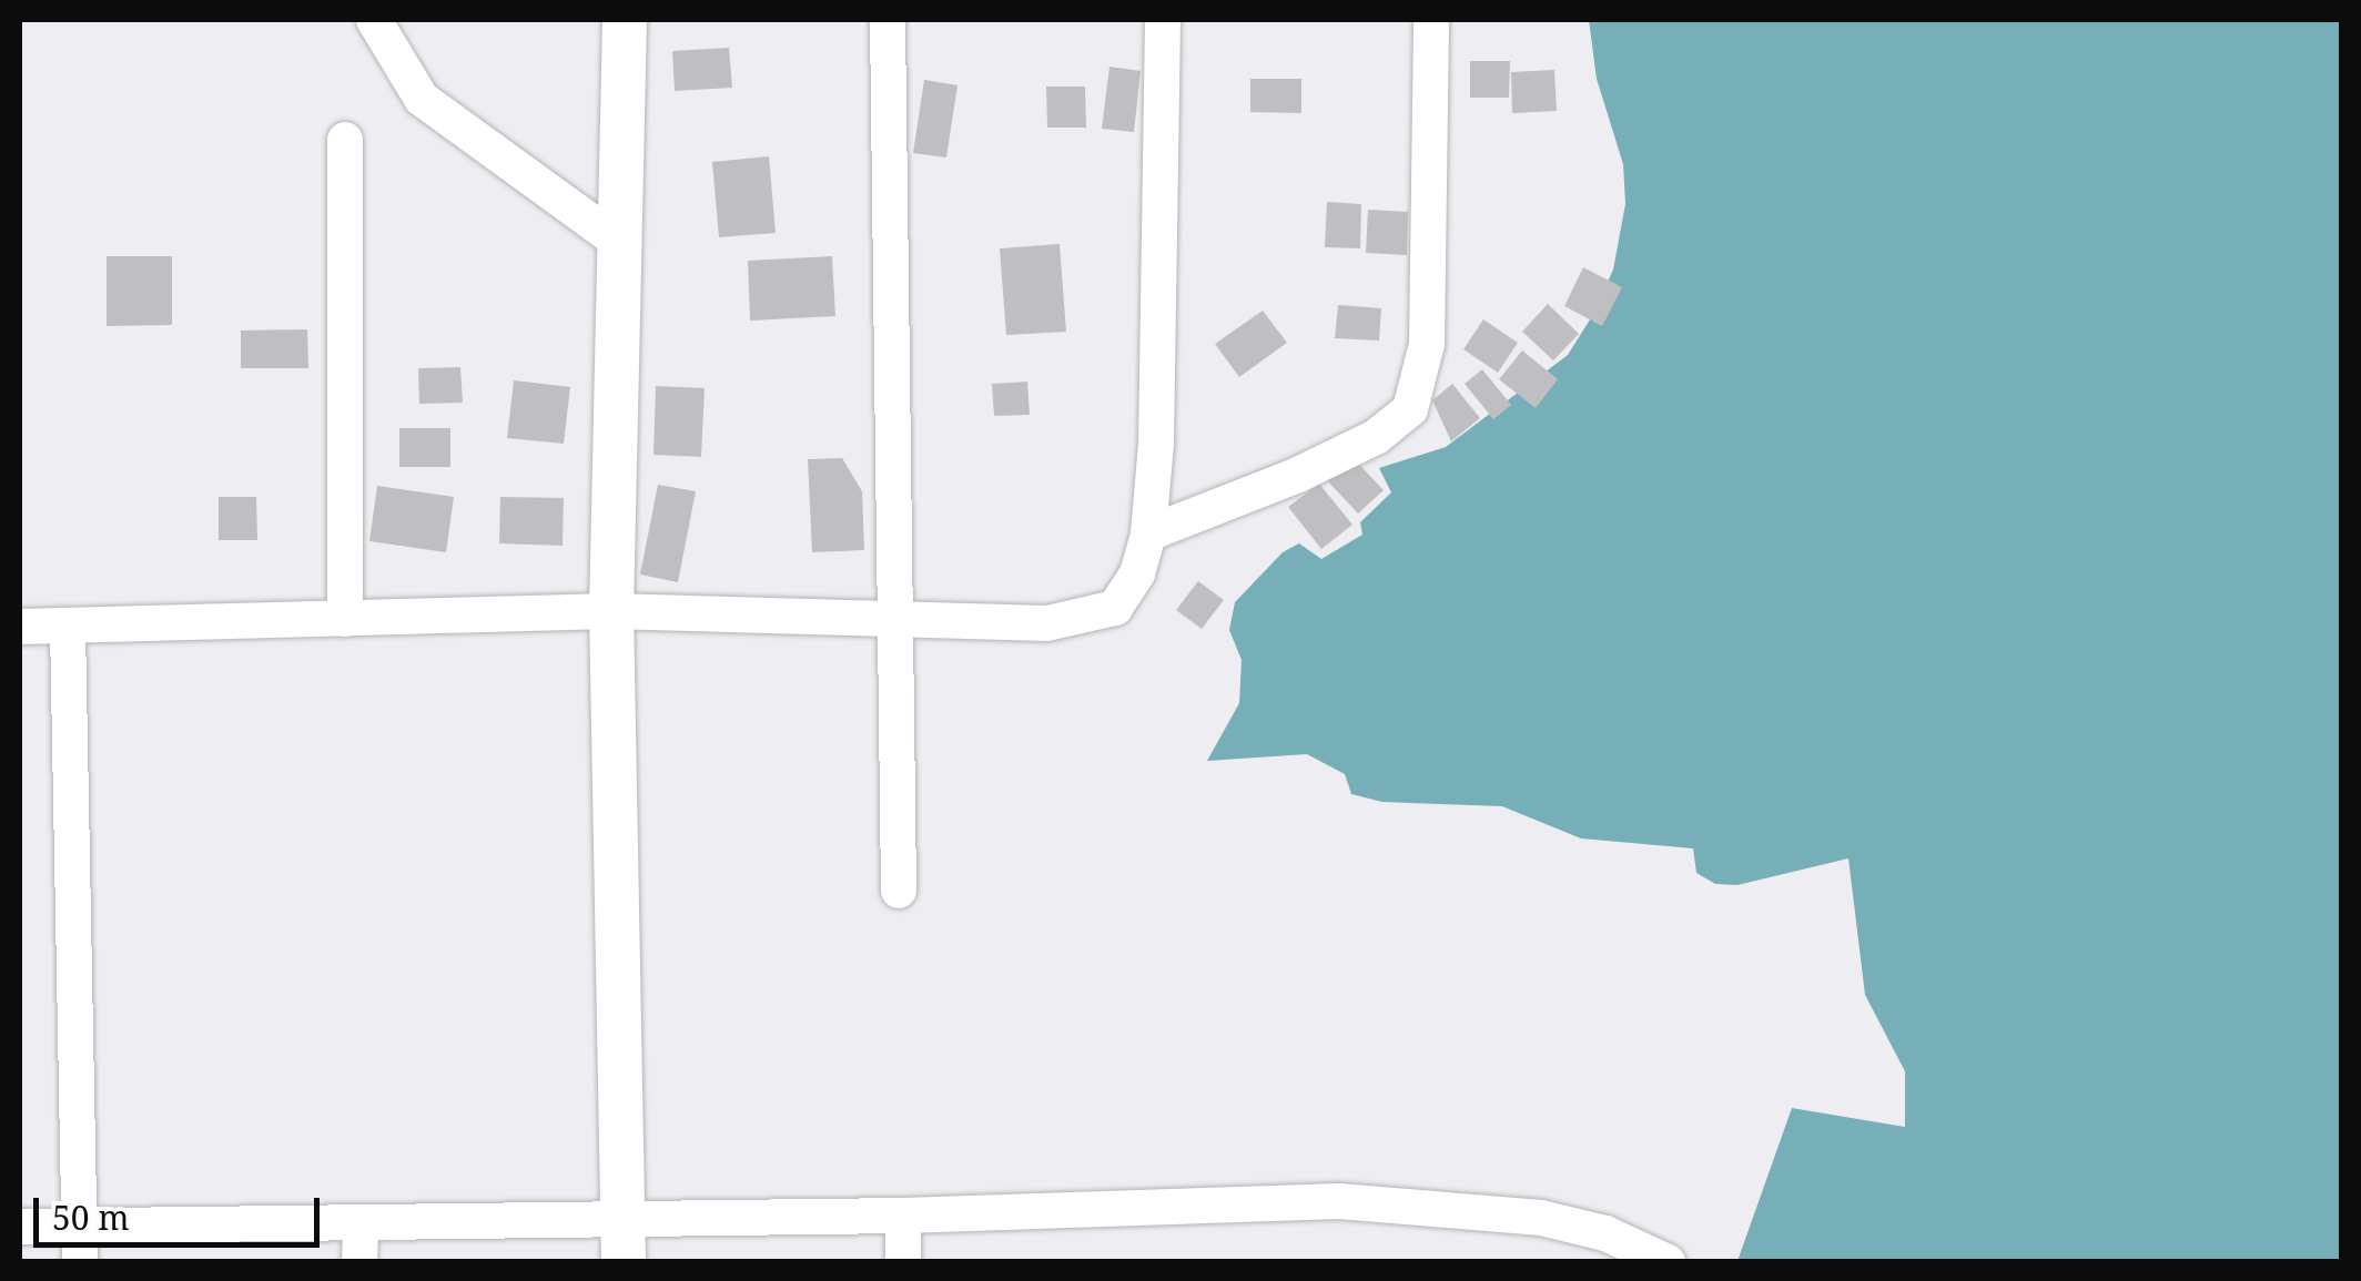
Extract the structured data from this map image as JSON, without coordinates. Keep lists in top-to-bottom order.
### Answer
{
  "scale_bar": "50 m"
}
